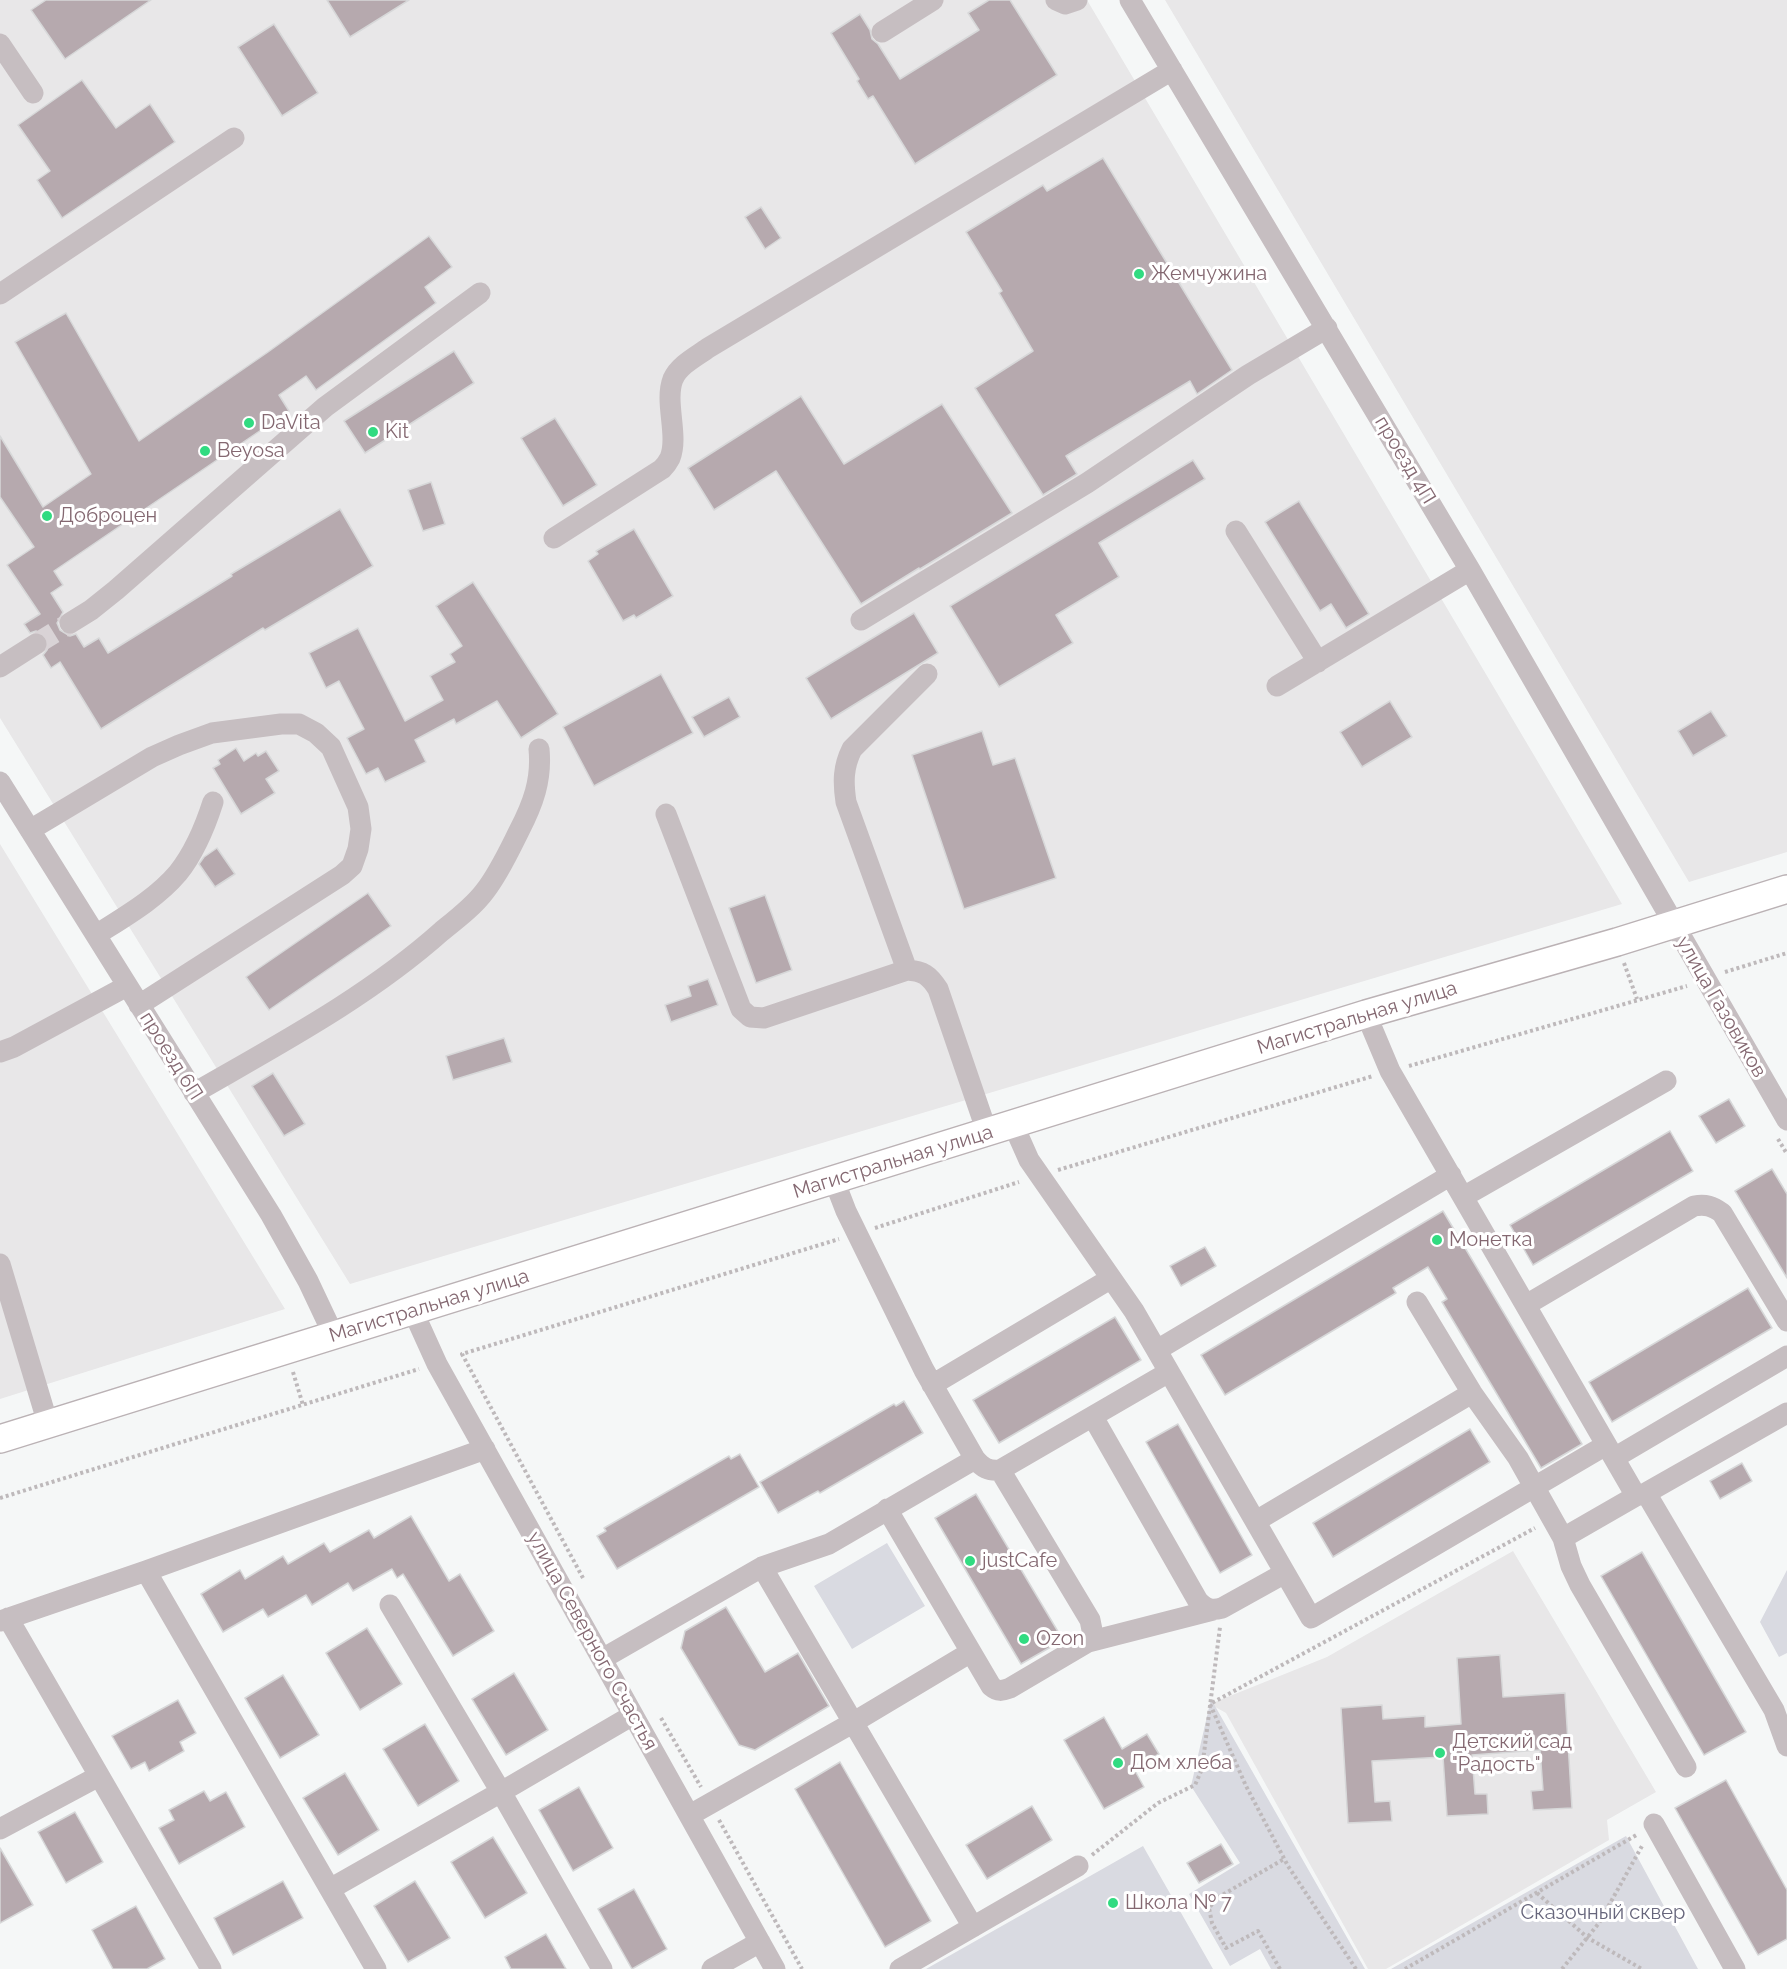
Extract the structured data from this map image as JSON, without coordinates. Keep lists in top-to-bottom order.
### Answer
{
  "streets": {
    "main road": ["Магистральная улица"],
    "street": [
      "проезд 4П",
      "улица Газовиков",
      "проезд 6П",
      "улица Северного Счастья"
    ]
  },
  "crossings": [
    ["проезд 4П", "улица Газовиков"],
    ["проезд 4П", "Магистральная улица"],
    ["улица Газовиков", "Магистральная улица"],
    ["Магистральная улица", "проезд 6П"],
    ["Магистральная улица", "улица Северного Счастья"]
  ],
  "parks": ["Сказочный сквер"],
  "places": [
    "Жемчужина",
    "DaVita",
    "Kit",
    "Beyosa",
    "Доброцен",
    "Монетка",
    "justCafe",
    "Ozon",
    "Детский сад \"Радость\"",
    "Дом хлеба",
    "Школа № 7"
  ]
}
